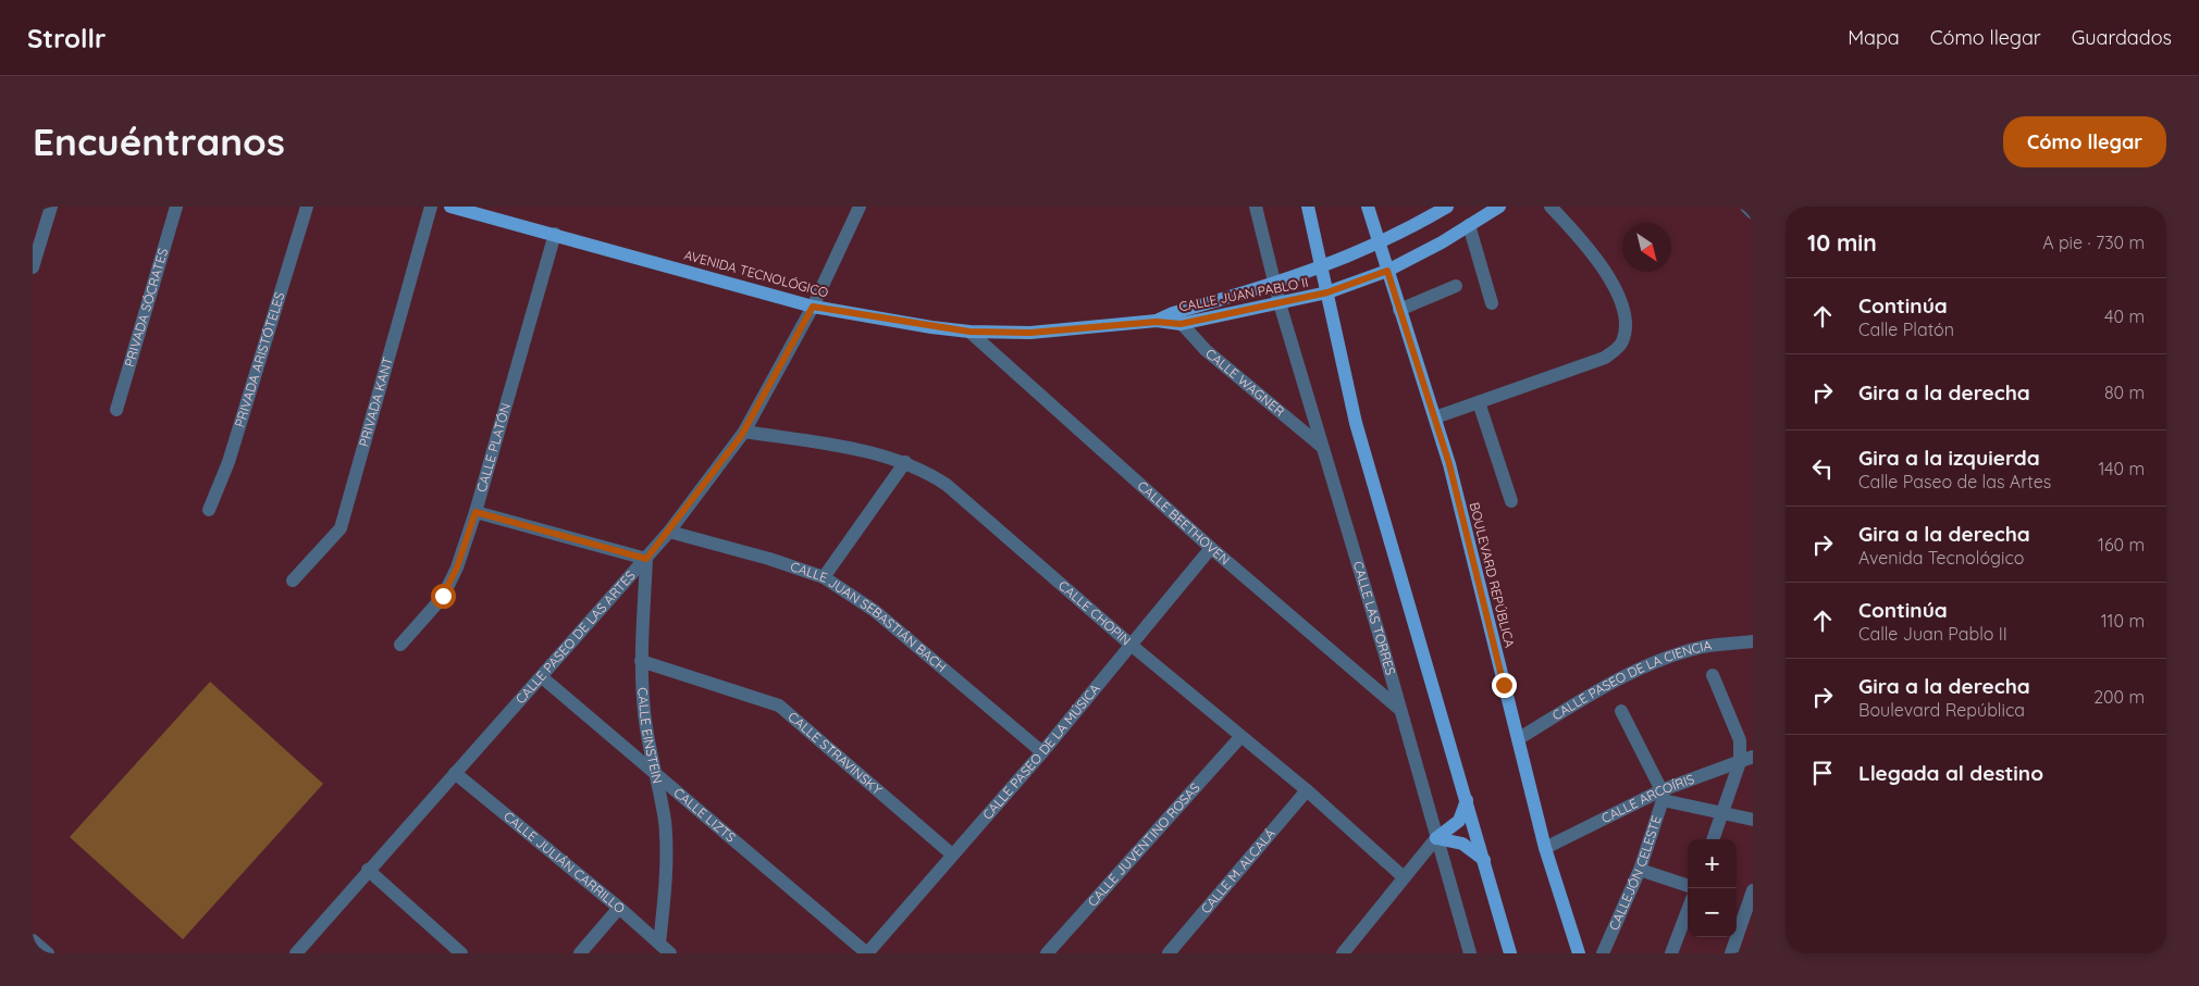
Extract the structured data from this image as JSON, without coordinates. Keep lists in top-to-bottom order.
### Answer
{
  "streets": {
    "main road": ["AVENIDA TECNOLÓGICO", "CALLE JUAN PABLO II", "BOULEVARD REPÚBLICA"],
    "street": [
      "PRIVADA SÓCRATES",
      "PRIVADA ARISTÓTELES",
      "CALLE WAGNER",
      "PRIVADA KANT",
      "CALLE PLATÓN",
      "CALLE BEETHOVEN",
      "CALLE CHOPIN",
      "CALLE LAS TORRES",
      "CALLE JUAN SEBASTIÁN BACH",
      "CALLE PASEO DE LAS ARTES",
      "CALLE PASEO DE LA CIENCIA",
      "CALLE EINSTEIN",
      "CALLE PASEO DE LA MÚSICA",
      "CALLE STRAVINSKY",
      "CALLE ARCOÍRIS",
      "CALLE LIZTS",
      "CALLE JUVENTINO ROSAS",
      "CALLE JULIÁN CARRILLO",
      "CALLE M. ALCALÁ",
      "CALLEJÓN CELESTE"
    ]
  },
  "crossings": [
    ["AVENIDA TECNOLÓGICO", "CALLE JUAN PABLO II"],
    ["AVENIDA TECNOLÓGICO", "CALLE PLATÓN"],
    ["AVENIDA TECNOLÓGICO", "CALLE BEETHOVEN"],
    ["AVENIDA TECNOLÓGICO", "CALLE PASEO DE LAS ARTES"],
    ["CALLE JUAN PABLO II", "CALLE WAGNER"],
    ["CALLE JUAN PABLO II", "BOULEVARD REPÚBLICA"],
    ["CALLE JUAN PABLO II", "CALLE LAS TORRES"],
    ["CALLE WAGNER", "CALLE LAS TORRES"],
    ["CALLE BEETHOVEN", "CALLE LAS TORRES"],
    ["CALLE BEETHOVEN", "CALLE PASEO DE LA MÚSICA"],
    ["BOULEVARD REPÚBLICA", "CALLE PASEO DE LA CIENCIA"],
    ["BOULEVARD REPÚBLICA", "CALLE ARCOÍRIS"],
    ["CALLE CHOPIN", "CALLE PASEO DE LAS ARTES"],
    ["CALLE CHOPIN", "CALLE PASEO DE LA MÚSICA"],
    ["CALLE CHOPIN", "CALLE JUVENTINO ROSAS"],
    ["CALLE CHOPIN", "CALLE M. ALCALÁ"],
    ["CALLE JUAN SEBASTIÁN BACH", "CALLE PASEO DE LAS ARTES"],
    ["CALLE JUAN SEBASTIÁN BACH", "CALLE PASEO DE LA MÚSICA"],
    ["CALLE PASEO DE LAS ARTES", "CALLE EINSTEIN"],
    ["CALLE PASEO DE LAS ARTES", "CALLE LIZTS"],
    ["CALLE PASEO DE LAS ARTES", "CALLE JULIÁN CARRILLO"],
    ["CALLE EINSTEIN", "CALLE STRAVINSKY"],
    ["CALLE EINSTEIN", "CALLE LIZTS"],
    ["CALLE EINSTEIN", "CALLE JULIÁN CARRILLO"],
    ["CALLE PASEO DE LA MÚSICA", "CALLE STRAVINSKY"],
    ["CALLE PASEO DE LA MÚSICA", "CALLE LIZTS"],
    ["CALLE ARCOÍRIS", "CALLEJÓN CELESTE"]
  ],
  "north": "bottom right",
  "page": {
    "header": "Strollr",
    "nav": ["Mapa", "Cómo llegar", "Guardados"],
    "buttons": "Cómo llegar",
    "title": "Encuéntranos",
    "heading": ["10 min", "A pie · 730 m"],
    "list": [
      ["Continúa", "Calle Platón", "40 m"],
      ["Gira a la derecha", "80 m"],
      ["Gira a la izquierda", "Calle Paseo de las Artes", "140 m"],
      ["Gira a la derecha", "Avenida Tecnológico", "160 m"],
      ["Continúa", "Calle Juan Pablo II", "110 m"],
      ["Gira a la derecha", "Boulevard República", "200 m"],
      "Llegada al destino"
    ],
    "map_buttons": ["+", "−"]
  }
}
